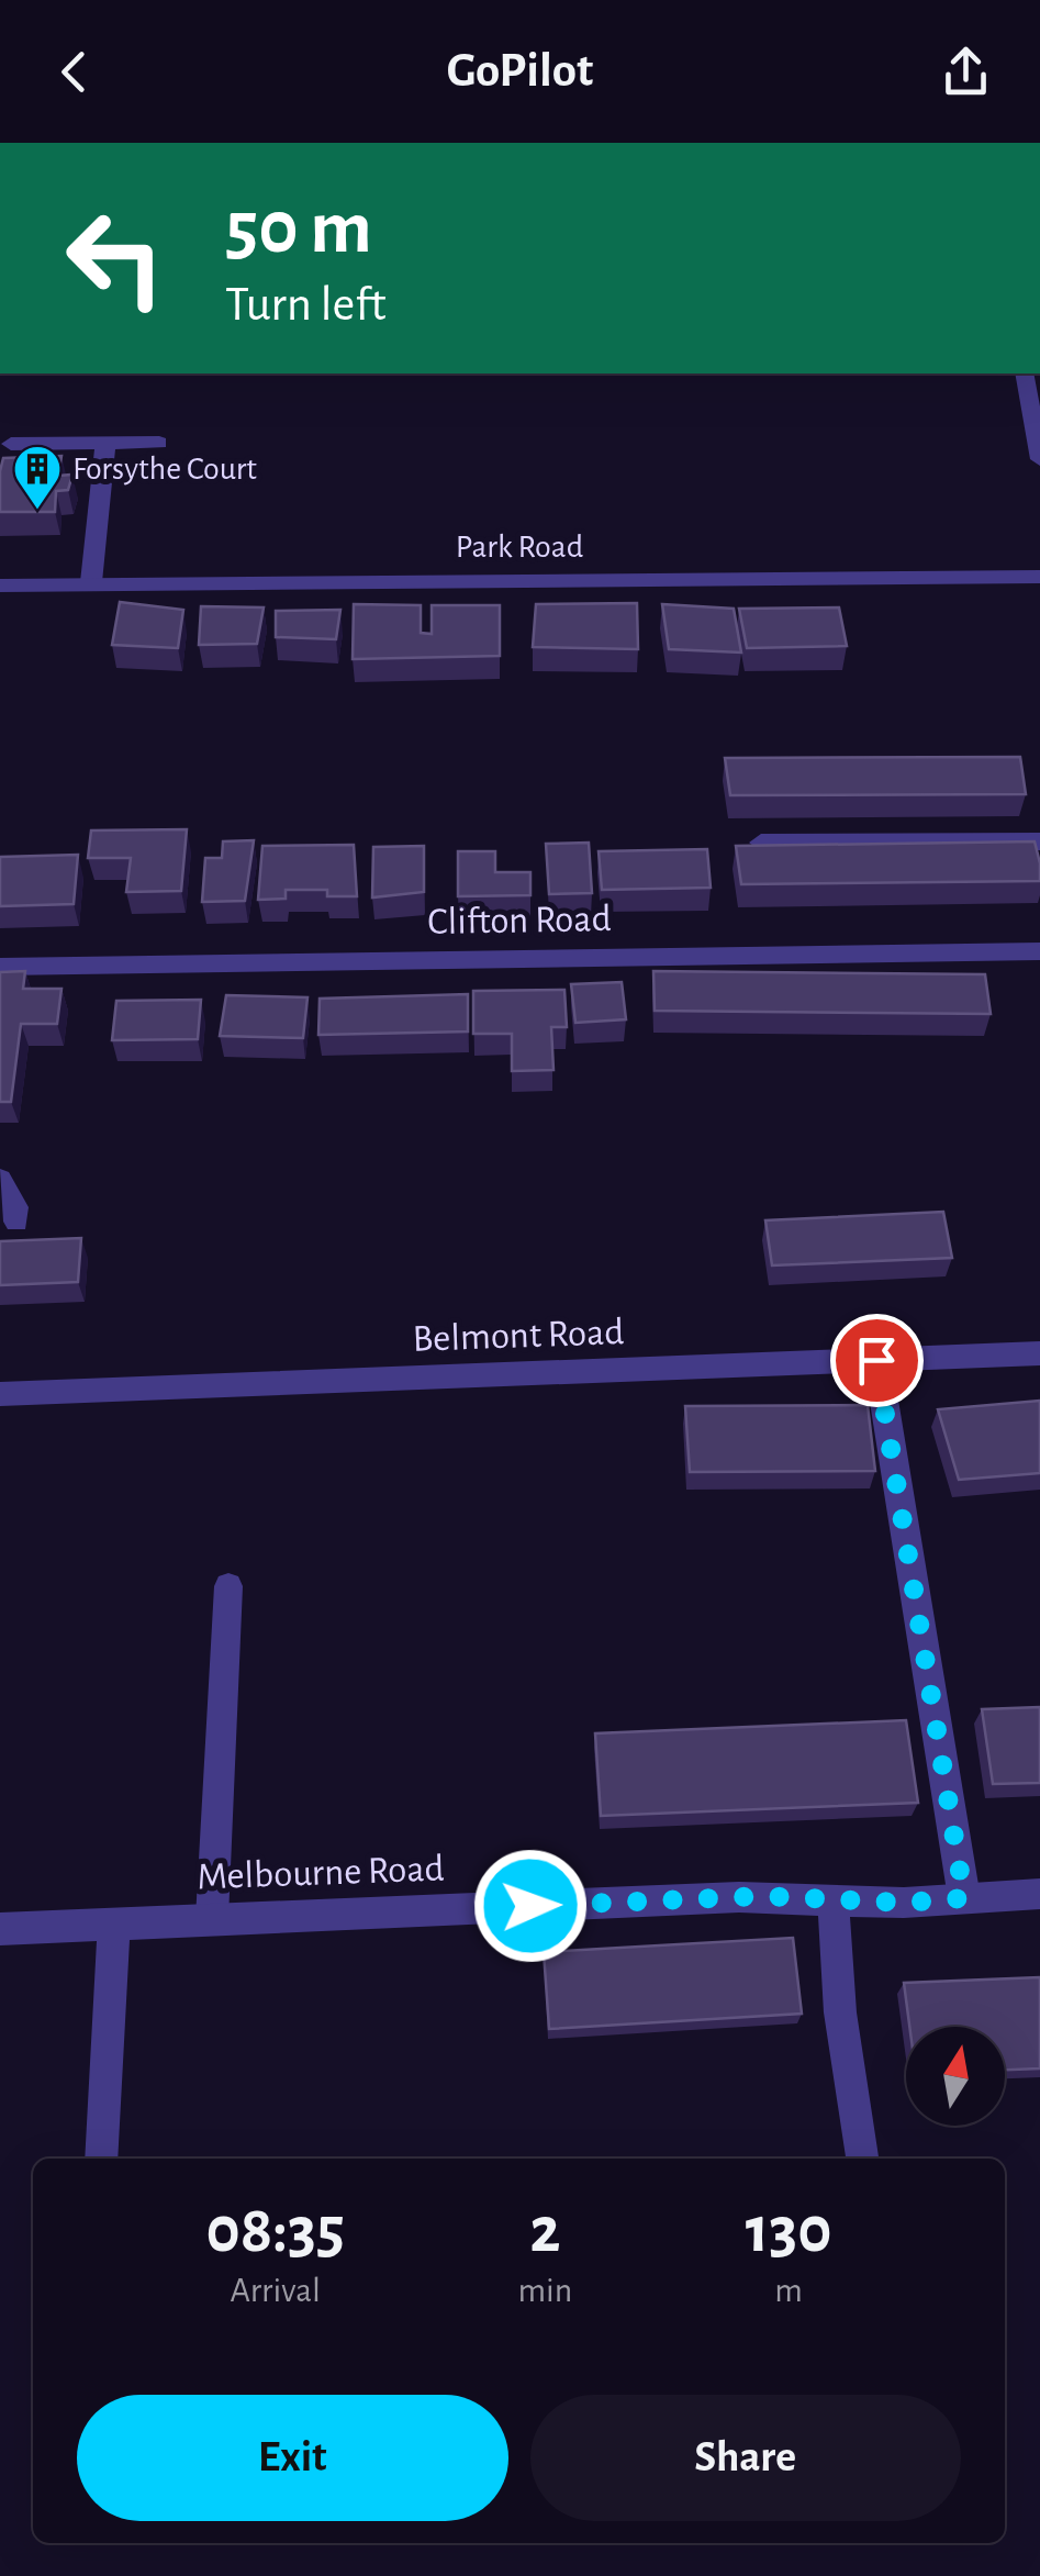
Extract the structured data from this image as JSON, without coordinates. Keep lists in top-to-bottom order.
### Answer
{
  "streets": {
    "street": [
      "Park Road",
      "Clifton Road",
      "Belmont Road",
      "Melbourne Road"
    ]
  },
  "places": {
    "building": ["Forsythe Court"]
  },
  "north": "top",
  "page": {
    "header": "GoPilot",
    "turn": ["50 m", "Turn left"],
    "eta": [
      "08:35",
      "Arrival",
      "2",
      "min",
      "130",
      "m"
    ],
    "buttons": ["Exit", "Share"]
  }
}
